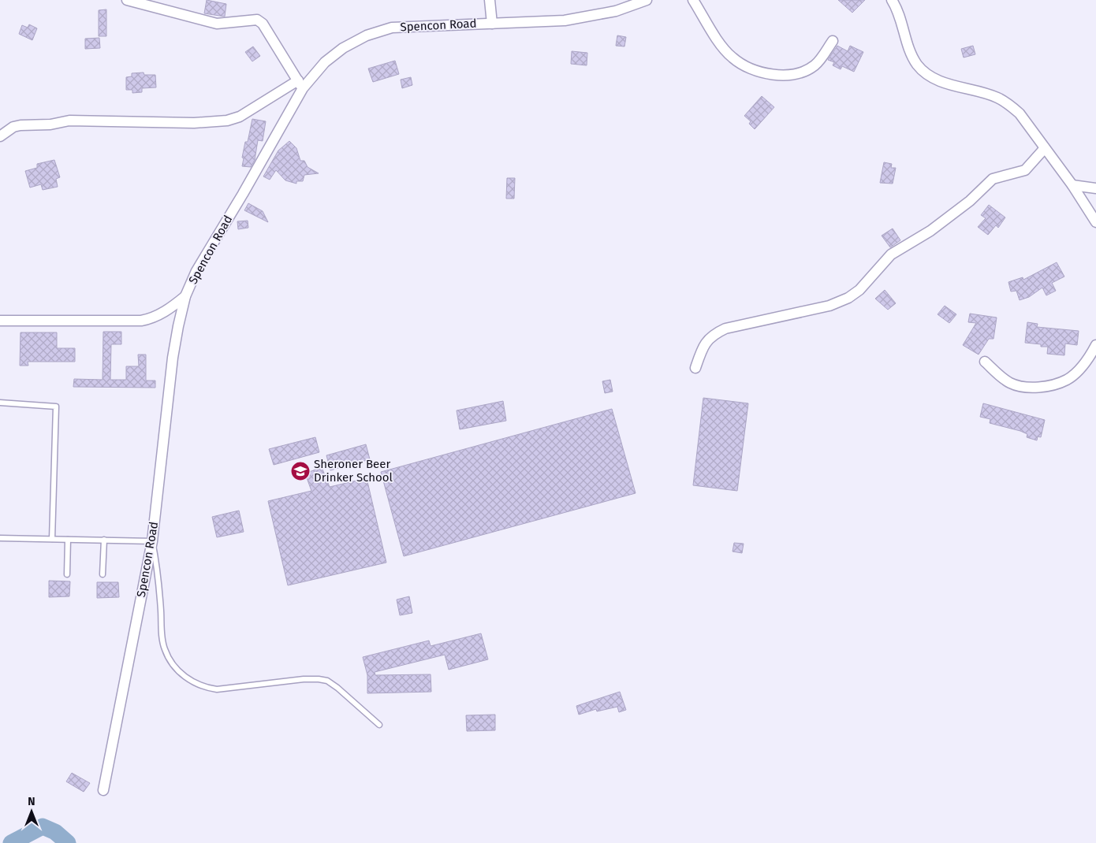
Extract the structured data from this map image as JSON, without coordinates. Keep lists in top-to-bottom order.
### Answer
{
  "streets": {
    "street": ["Spencon Road"]
  },
  "places": {
    "school or university": ["Sheroner Beer Drinker School"]
  },
  "north": "top"
}
